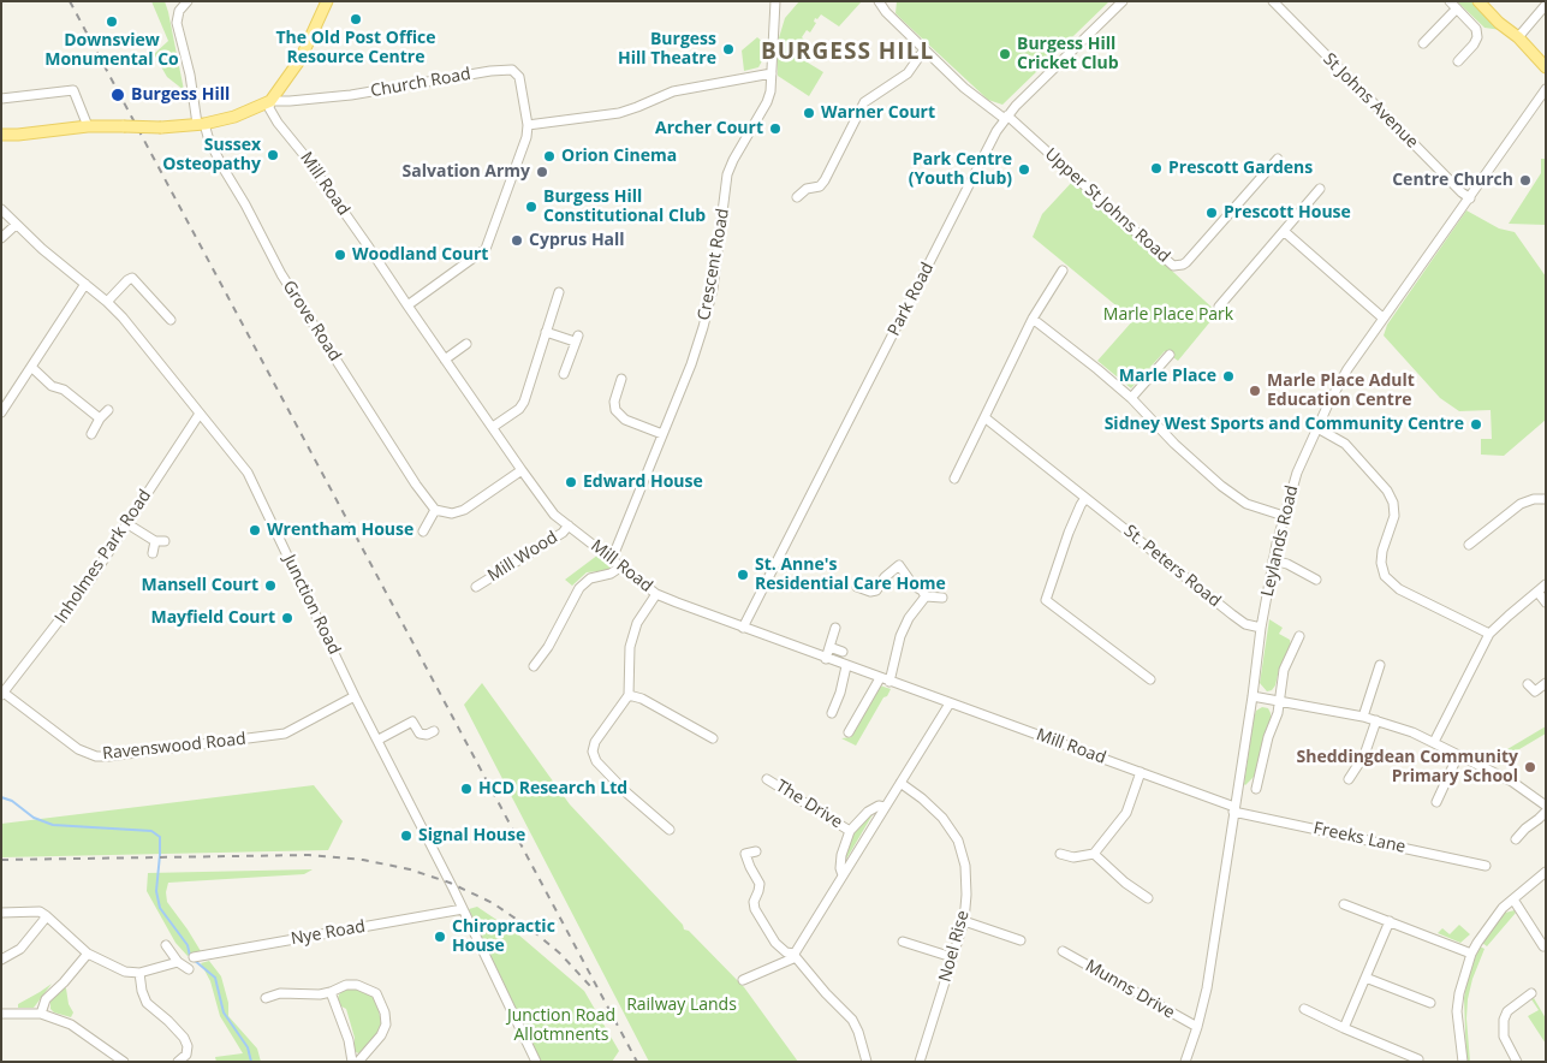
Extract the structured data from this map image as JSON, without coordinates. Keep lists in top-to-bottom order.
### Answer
{
  "streets": {
    "street": [
      "Church Road",
      "St Johns Avenue",
      "Mill Road",
      "Upper St Johns Road",
      "Crescent Road",
      "Park Road",
      "Grove Road",
      "Leylands Road",
      "Inholmes Park Road",
      "Mill Wood",
      "St. Peters Road",
      "Junction Road",
      "Ravenswood Road",
      "The Drive",
      "Freeks Lane",
      "Nye Road",
      "Noel Rise",
      "Munns Drive"
    ]
  },
  "crossings": [
    ["Church Road", "Mill Road"],
    ["St Johns Avenue", "Leylands Road"],
    ["Mill Road", "Crescent Road"],
    ["Mill Road", "Park Road"],
    ["Mill Road", "Leylands Road"],
    ["Mill Road", "Mill Wood"],
    ["Mill Road", "Freeks Lane"],
    ["Upper St Johns Road", "Park Road"],
    ["Leylands Road", "St. Peters Road"],
    ["Leylands Road", "Freeks Lane"],
    ["Leylands Road", "Munns Drive"],
    ["Inholmes Park Road", "Junction Road"],
    ["Inholmes Park Road", "Ravenswood Road"],
    ["Junction Road", "Ravenswood Road"],
    ["Junction Road", "Nye Road"]
  ],
  "districts": ["BURGESS HILL"],
  "parks": ["Marle Place Park", "Railway Lands", "Junction Road Allotmnents"],
  "places": [
    "The Old Post Office Resource Centre",
    "Downsview Monumental Co",
    "Burgess Hill Theatre",
    "Burgess Hill Cricket Club",
    "Burgess Hill",
    "Warner Court",
    "Archer Court",
    "Sussex Osteopathy",
    "Orion Cinema",
    "Prescott Gardens",
    "Park Centre (Youth Club)",
    "Salvation Army",
    "Centre Church",
    "Burgess Hill Constitutional Club",
    "Prescott House",
    "Cyprus Hall",
    "Woodland Court",
    "Marle Place",
    "Marle Place Adult Education Centre",
    "Sidney West Sports and Community Centre",
    "Edward House",
    "Wrentham House",
    "St. Anne's Residential Care Home",
    "Mansell Court",
    "Mayfield Court",
    "Sheddingdean Community Primary School",
    "HCD Research Ltd",
    "Signal House",
    "Chiropractic House"
  ]
}
